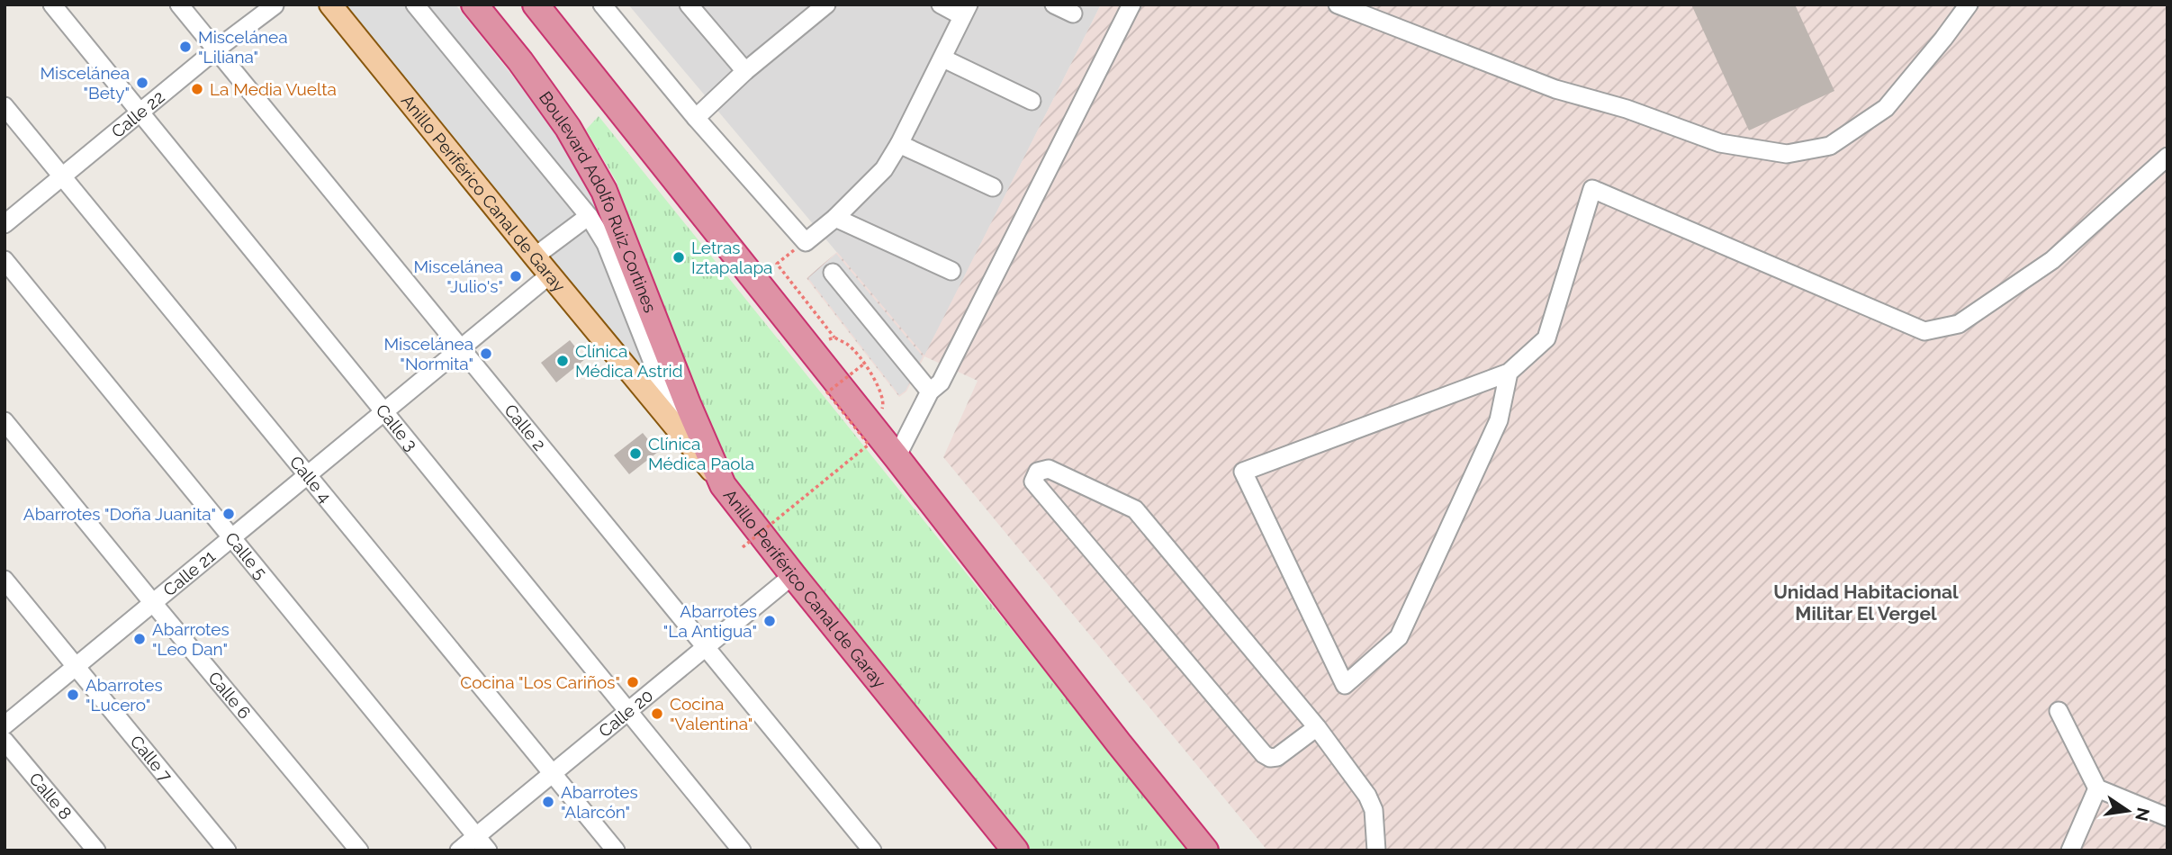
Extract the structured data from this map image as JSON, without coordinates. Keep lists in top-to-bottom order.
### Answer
{
  "streets": {
    "highway": ["Anillo Periférico Canal de Garay", "Boulevard Adolfo Ruiz Cortines"],
    "street": [
      "Calle 22",
      "Calle 3",
      "Calle 2",
      "Calle 4",
      "Calle 5",
      "Calle 21",
      "Calle 6",
      "Calle 20",
      "Calle 7",
      "Calle 8"
    ]
  },
  "crossings": [
    ["Calle 22", "Calle 3"],
    ["Calle 22", "Calle 2"],
    ["Calle 22", "Calle 4"],
    ["Anillo Periférico Canal de Garay", "Boulevard Adolfo Ruiz Cortines"],
    ["Anillo Periférico Canal de Garay", "Calle 21"],
    ["Anillo Periférico Canal de Garay", "Calle 20"],
    ["Calle 3", "Calle 21"],
    ["Calle 3", "Calle 20"],
    ["Calle 2", "Calle 21"],
    ["Calle 2", "Calle 20"],
    ["Calle 4", "Calle 21"],
    ["Calle 4", "Calle 20"],
    ["Calle 5", "Calle 21"],
    ["Calle 5", "Calle 20"],
    ["Calle 21", "Calle 6"],
    ["Calle 21", "Calle 7"]
  ],
  "districts": ["Unidad Habitacional Militar El Vergel"],
  "places": [
    "Miscelánea \"Liliana\"",
    "Miscelánea \"Bety\"",
    "La Media Vuelta",
    "Letras Iztapalapa",
    "Miscelánea \"Julio's\"",
    "Miscelánea \"Normita\"",
    "Clínica Médica Astrid",
    "Clínica Médica Paola",
    "Abarrotes \"Doña Juanita\"",
    "Abarrotes \"La Antigua\"",
    "Abarrotes \"Leo Dan\"",
    "Cocina \"Los Cariños\"",
    "Abarrotes \"Lucero\"",
    "Cocina \"Valentina\"",
    "Abarrotes \"Alarcón\""
  ],
  "north": "right"
}
